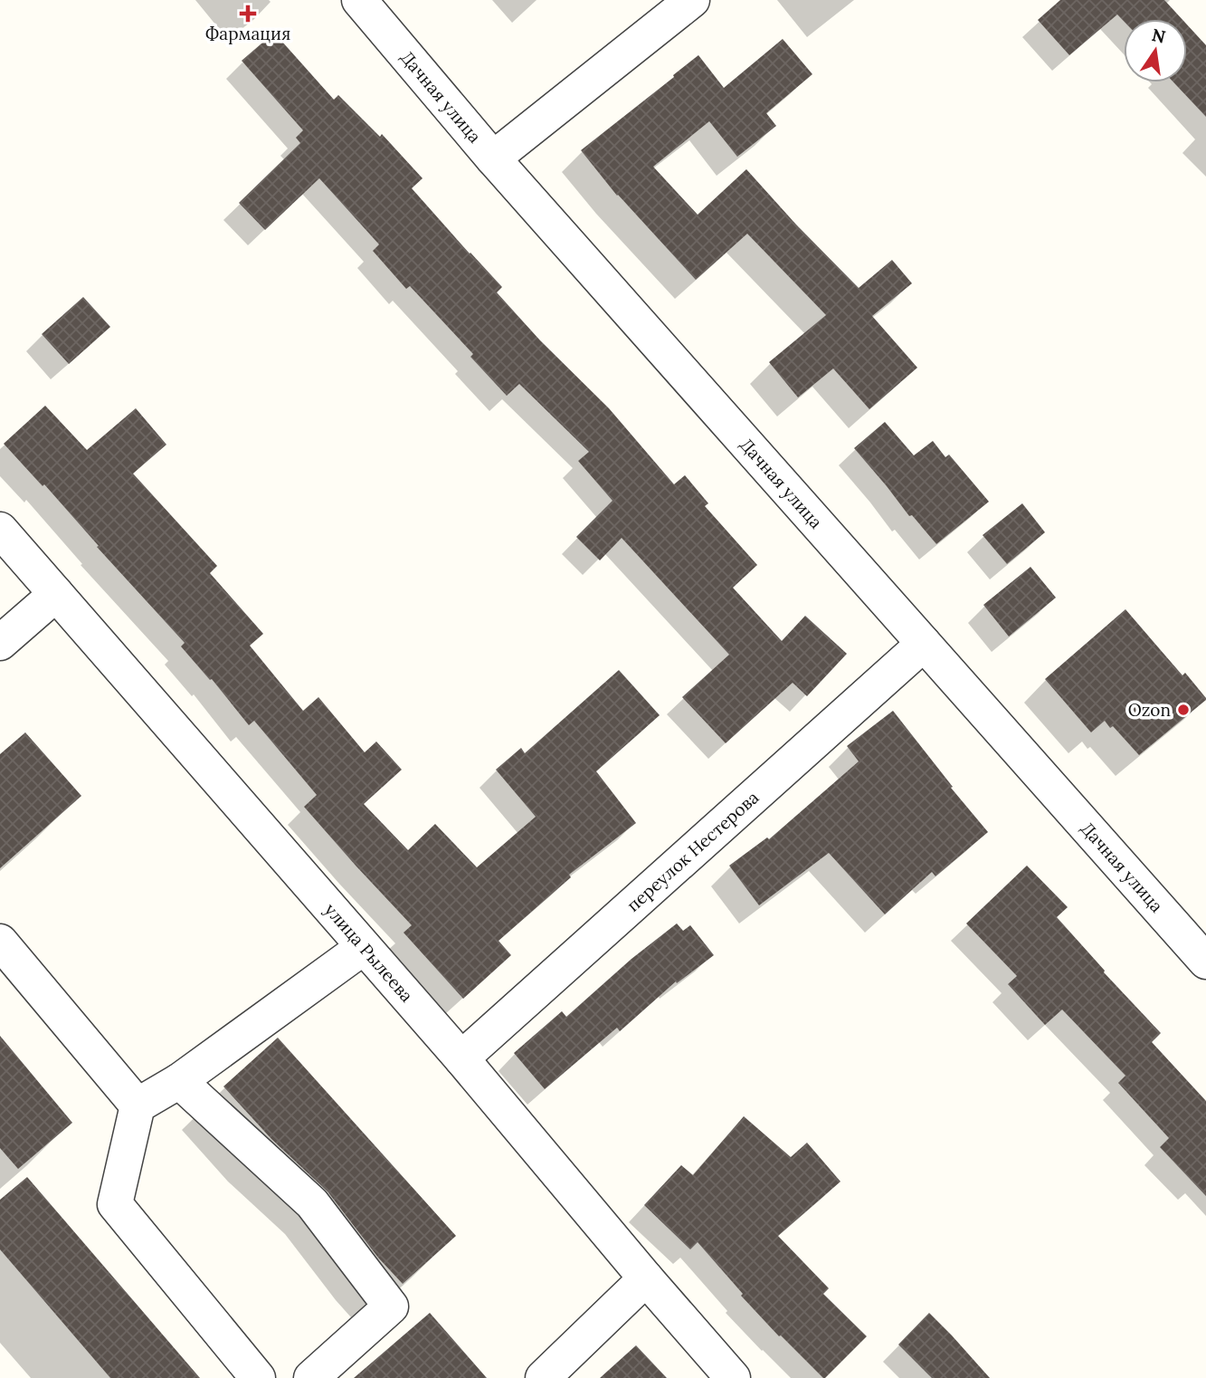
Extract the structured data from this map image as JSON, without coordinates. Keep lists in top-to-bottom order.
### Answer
{
  "streets": {
    "street": ["Дачная улица", "переулок Нестерова", "улица Рылеева"]
  },
  "crossings": [
    ["Дачная улица", "переулок Нестерова"],
    ["переулок Нестерова", "улица Рылеева"]
  ],
  "places": {
    "health": ["Фармация"],
    "other": ["Ozon"]
  },
  "north": "top"
}
